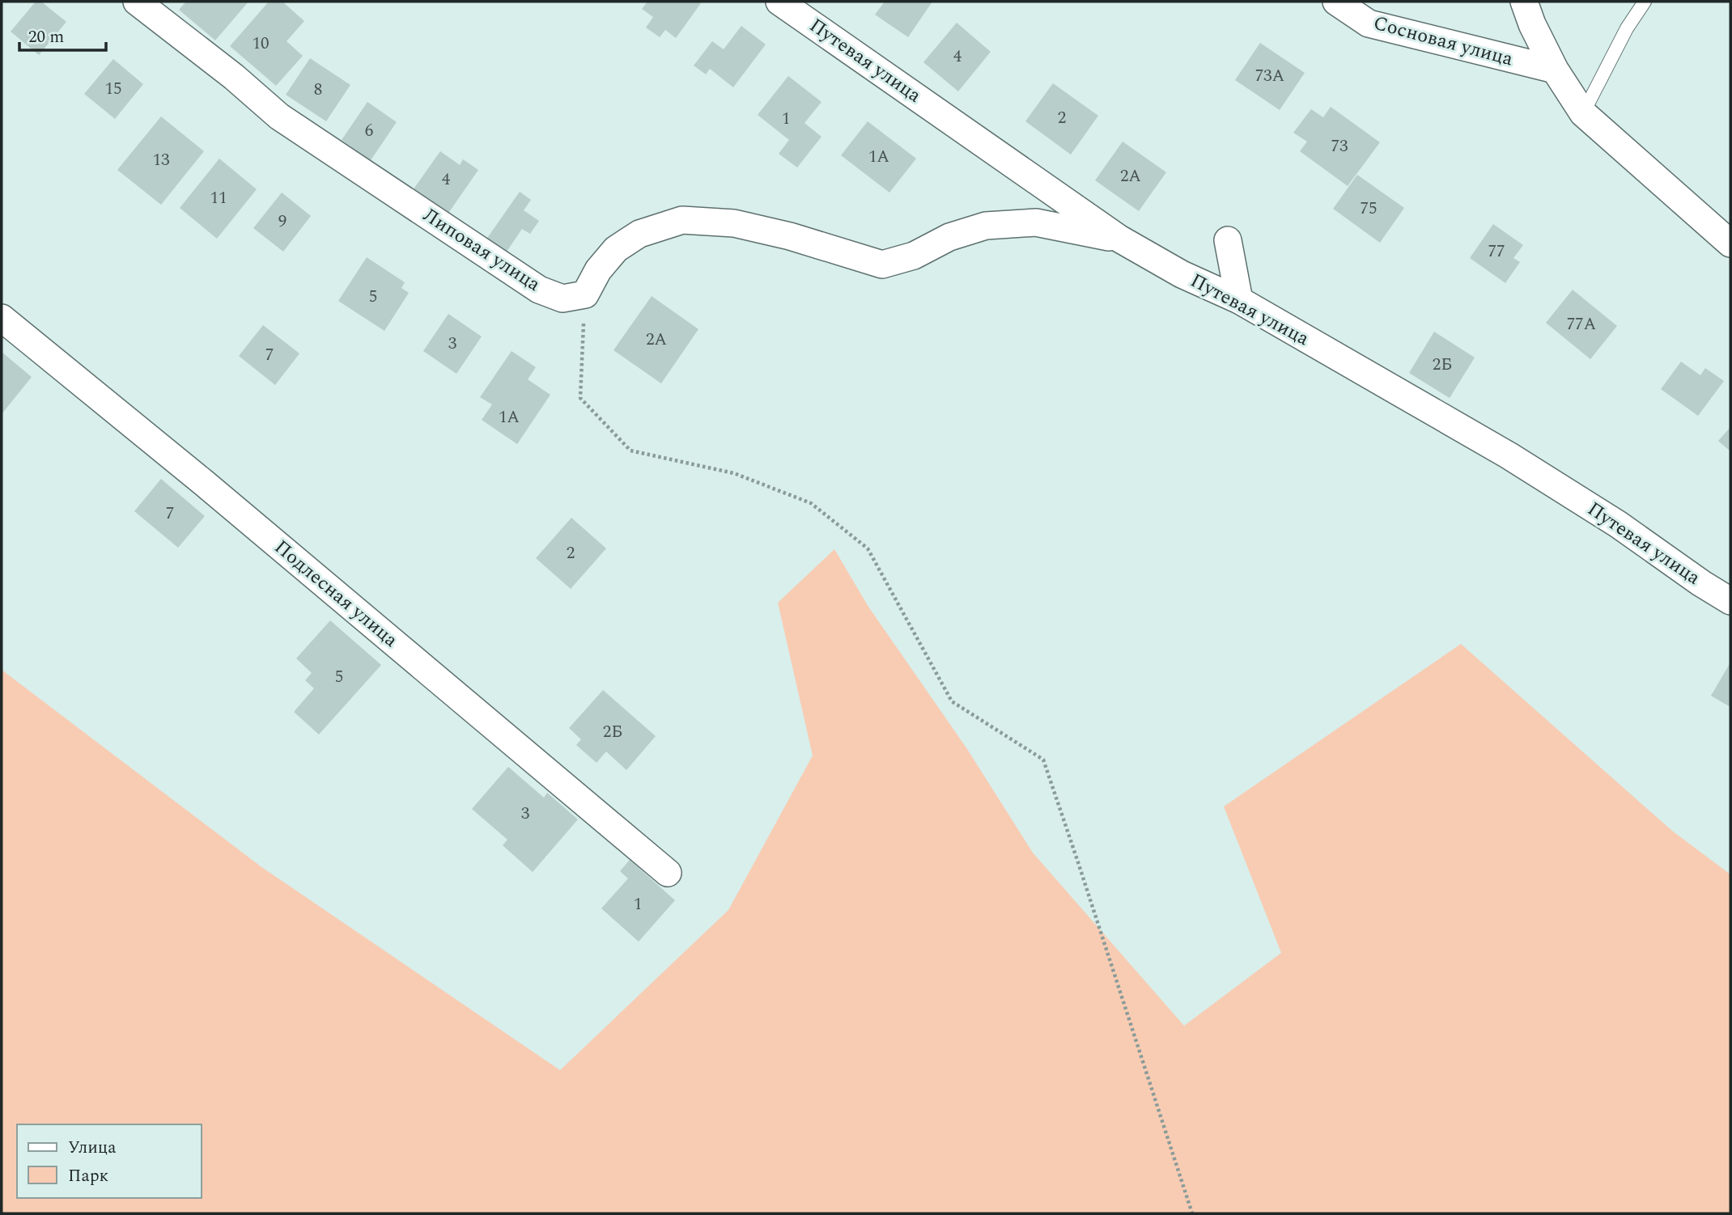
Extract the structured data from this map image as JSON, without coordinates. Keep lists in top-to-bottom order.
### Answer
{
  "streets": {
    "street": [
      "Сосновая улица",
      "Путевая улица",
      "Липовая улица",
      "Подлесная улица"
    ]
  },
  "house_numbers": [
    "10",
    "4",
    "73А",
    "15",
    "8",
    "2",
    "1",
    "6",
    "73",
    "1А",
    "13",
    "2А",
    "4",
    "11",
    "75",
    "9",
    "77",
    "5",
    "77А",
    "2А",
    "3",
    "7",
    "2Б",
    "1А",
    "7",
    "2",
    "5",
    "2Б",
    "3",
    "1"
  ],
  "legend": ["Улица", "Парк"],
  "scale_bar": "20 m"
}
